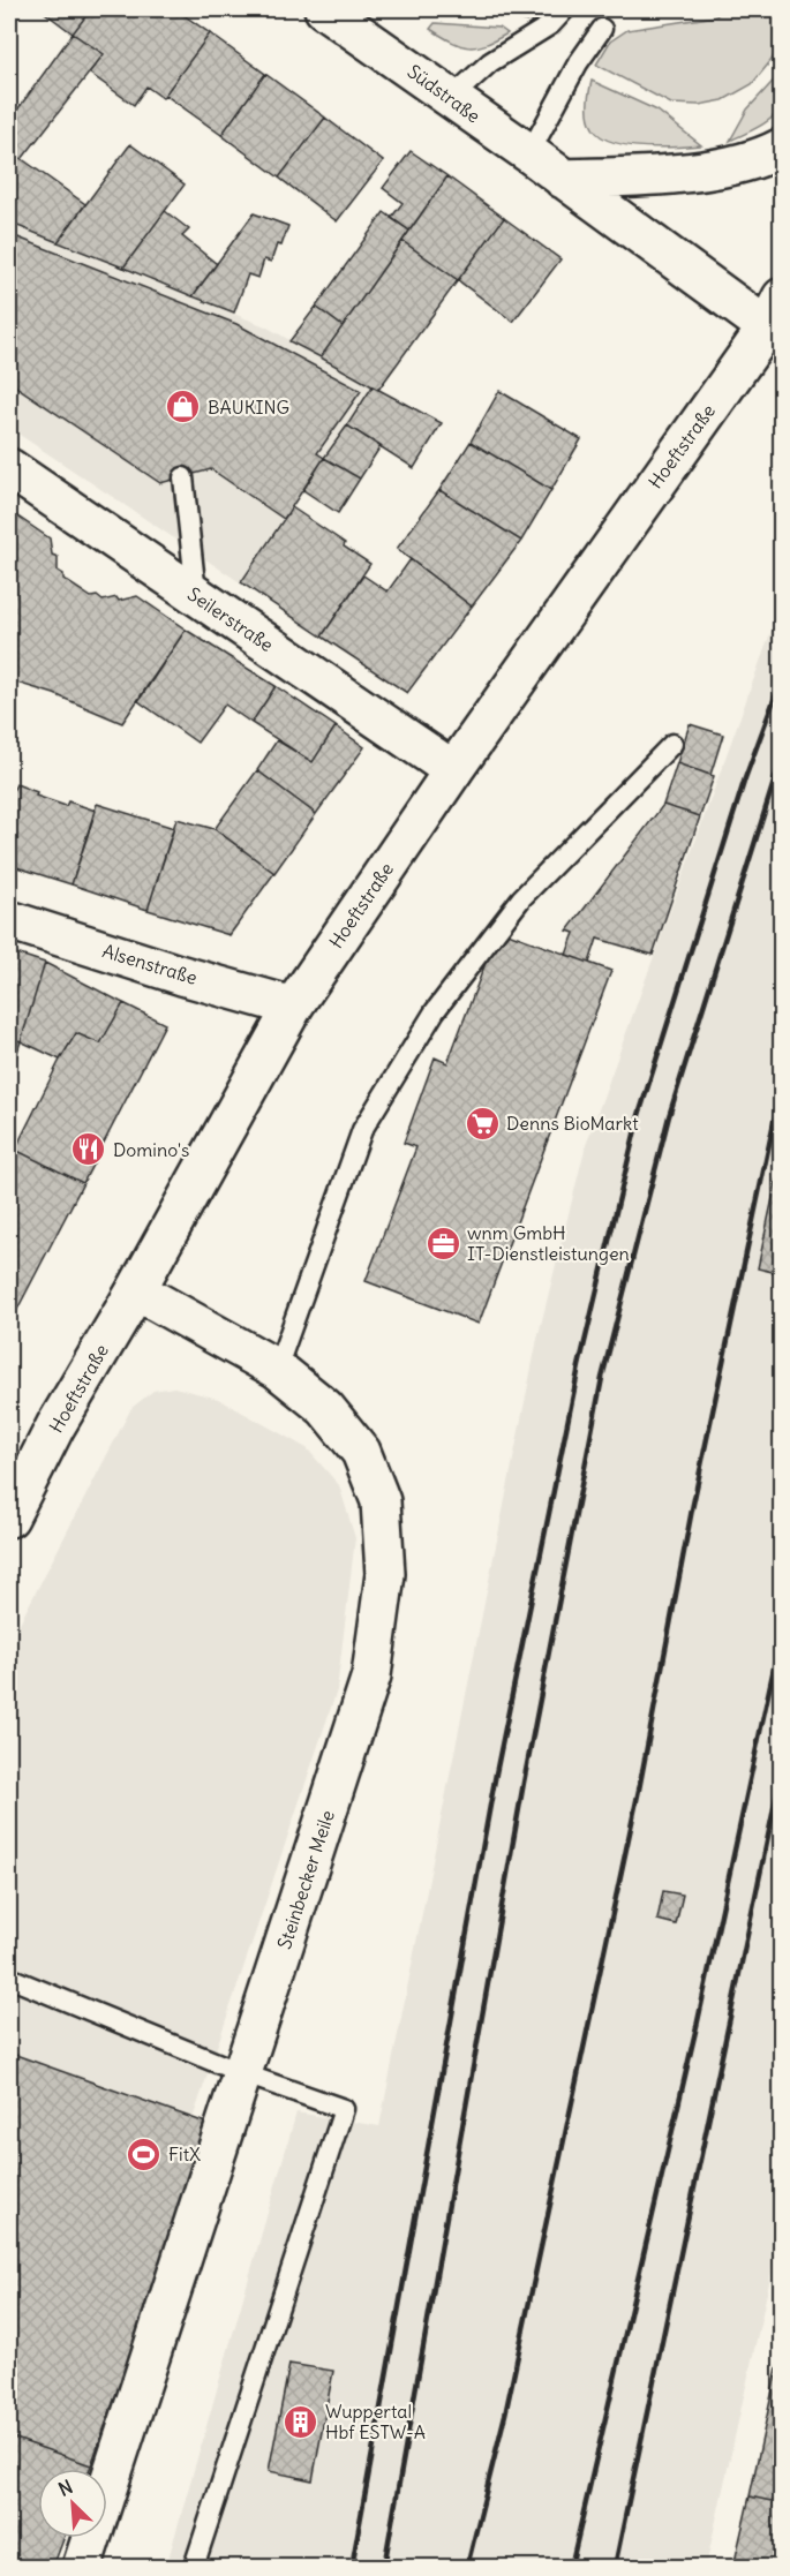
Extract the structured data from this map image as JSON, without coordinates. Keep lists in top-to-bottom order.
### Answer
{
  "streets": {
    "street": [
      "Südstraße",
      "Hoeftstraße",
      "Seilerstraße",
      "Alsenstraße",
      "Steinbecker Meile"
    ]
  },
  "crossings": [
    ["Südstraße", "Hoeftstraße"],
    ["Hoeftstraße", "Seilerstraße"],
    ["Hoeftstraße", "Alsenstraße"],
    ["Hoeftstraße", "Steinbecker Meile"]
  ],
  "places": {
    "shop": ["BAUKING"],
    "supermarket": ["Denns BioMarkt"],
    "restaurant": ["Domino's"],
    "office": ["wnm GmbH IT-Dienstleistungen"],
    "sports": ["FitX"],
    "building": ["Wuppertal Hbf ESTW-A"]
  },
  "north": "top left"
}
